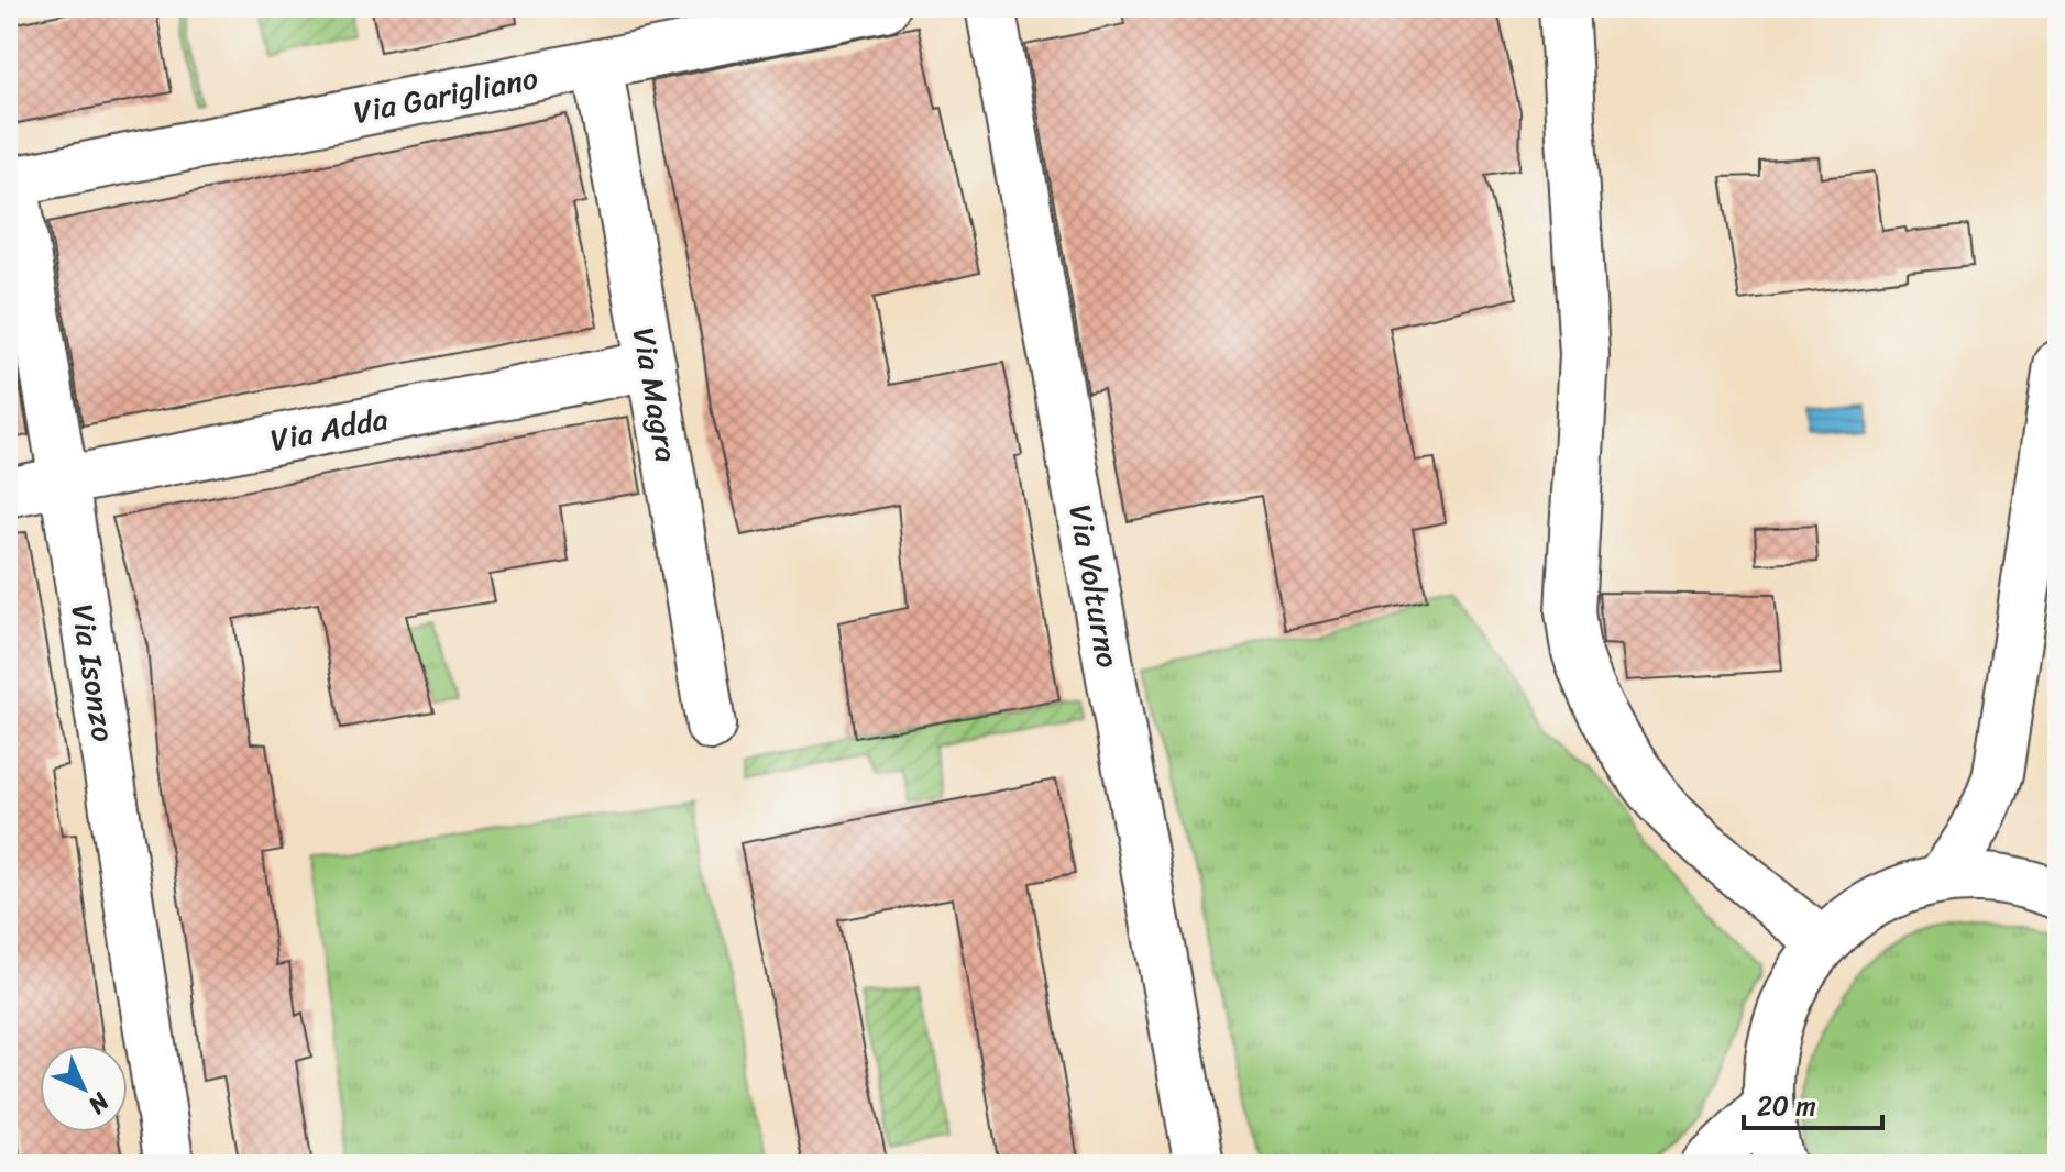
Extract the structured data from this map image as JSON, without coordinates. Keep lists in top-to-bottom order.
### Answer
{
  "streets": {
    "street": [
      "Via Garigliano",
      "Via Magra",
      "Via Adda",
      "Via Volturno",
      "Via Isonzo"
    ]
  },
  "crossings": [
    ["Via Garigliano", "Via Magra"],
    ["Via Garigliano", "Via Isonzo"],
    ["Via Magra", "Via Adda"],
    ["Via Adda", "Via Isonzo"]
  ],
  "scale_bar": "20 m",
  "north": "bottom right"
}
